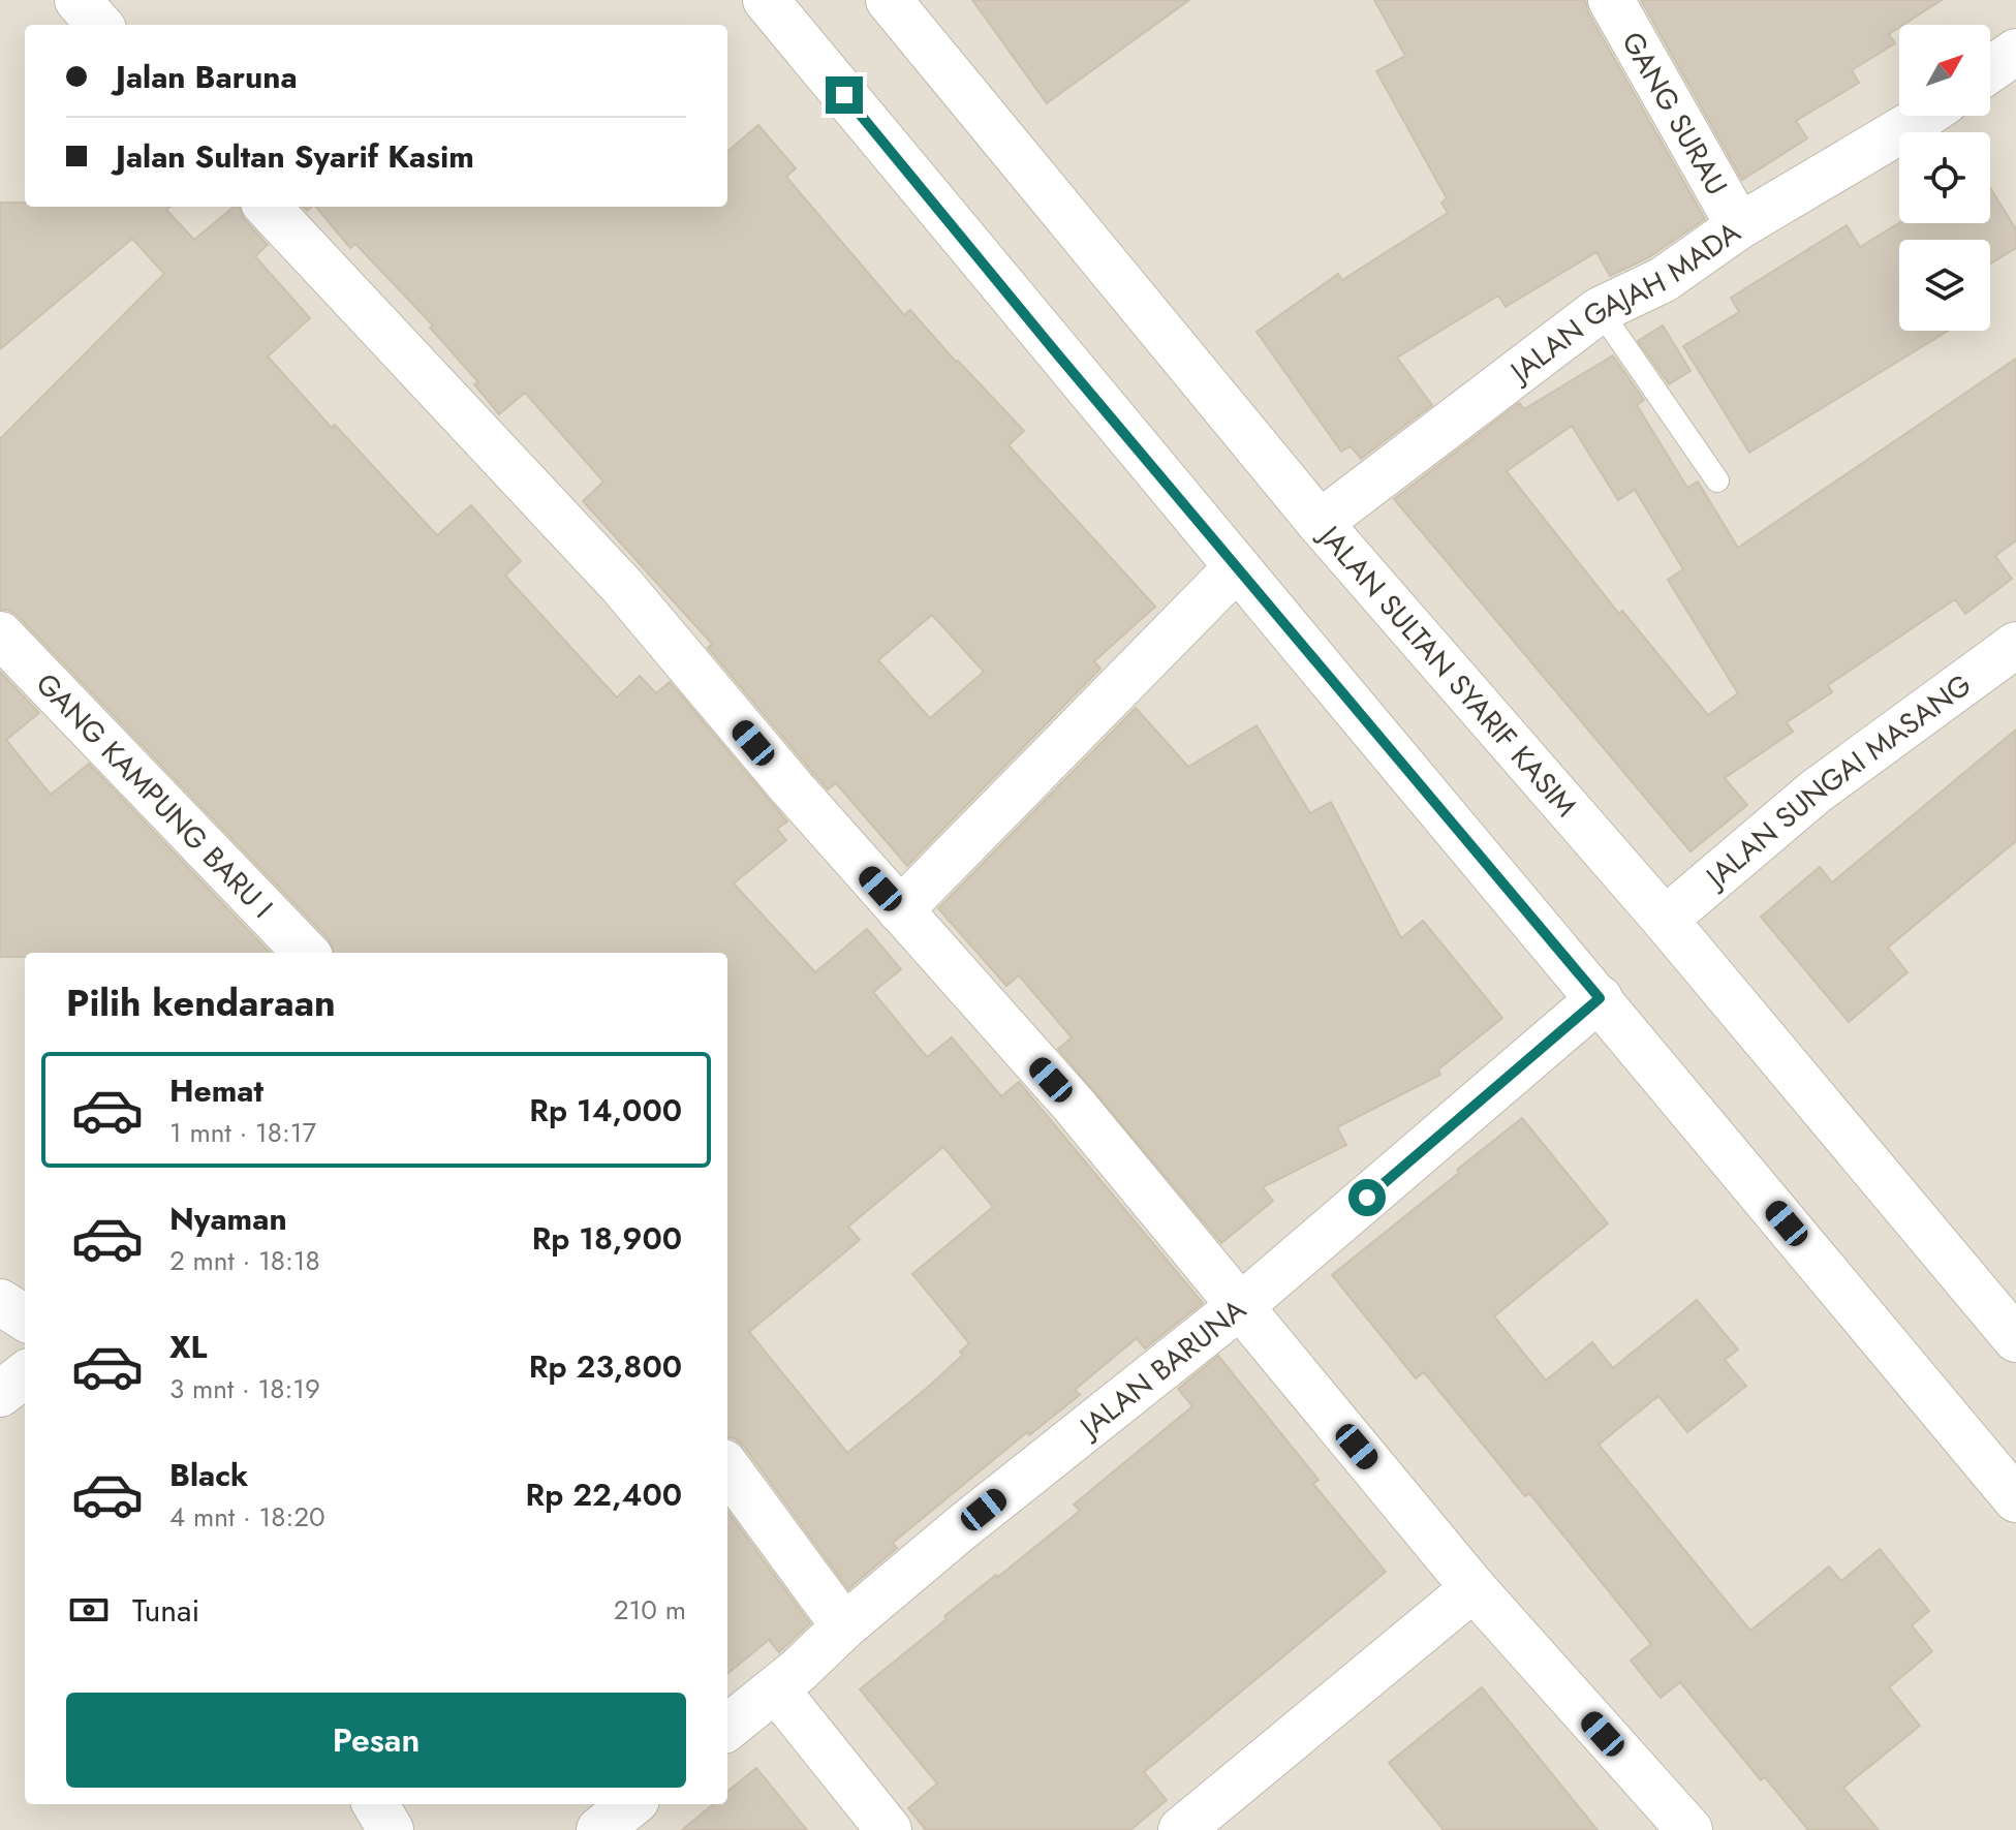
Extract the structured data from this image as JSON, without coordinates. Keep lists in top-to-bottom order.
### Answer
{
  "streets": {
    "street": [
      "GANG SURAU",
      "JALAN GAJAH MADA",
      "JALAN SULTAN SYARIF KASIM",
      "JALAN SUNGAI MASANG",
      "GANG KAMPUNG BARU I",
      "JALAN BARUNA"
    ]
  },
  "crossings": [
    ["GANG SURAU", "JALAN GAJAH MADA"],
    ["JALAN GAJAH MADA", "JALAN SULTAN SYARIF KASIM"],
    ["JALAN SULTAN SYARIF KASIM", "JALAN SUNGAI MASANG"]
  ],
  "north": "top right",
  "page": {
    "banner": ["Jalan Baruna", "Jalan Sultan Syarif Kasim"],
    "heading": "Pilih kendaraan",
    "list": [
      {
        "name": "Hemat",
        "note": "1 mnt · 18:17",
        "value": "Rp 14,000"
      },
      {
        "name": "Nyaman",
        "note": "2 mnt · 18:18",
        "value": "Rp 18,900"
      },
      {
        "name": "XL",
        "note": "3 mnt · 18:19",
        "value": "Rp 23,800"
      },
      {
        "name": "Black",
        "note": "4 mnt · 18:20",
        "value": "Rp 22,400"
      }
    ],
    "pay": ["Tunai", "210 m"],
    "buttons": "Pesan"
  }
}
